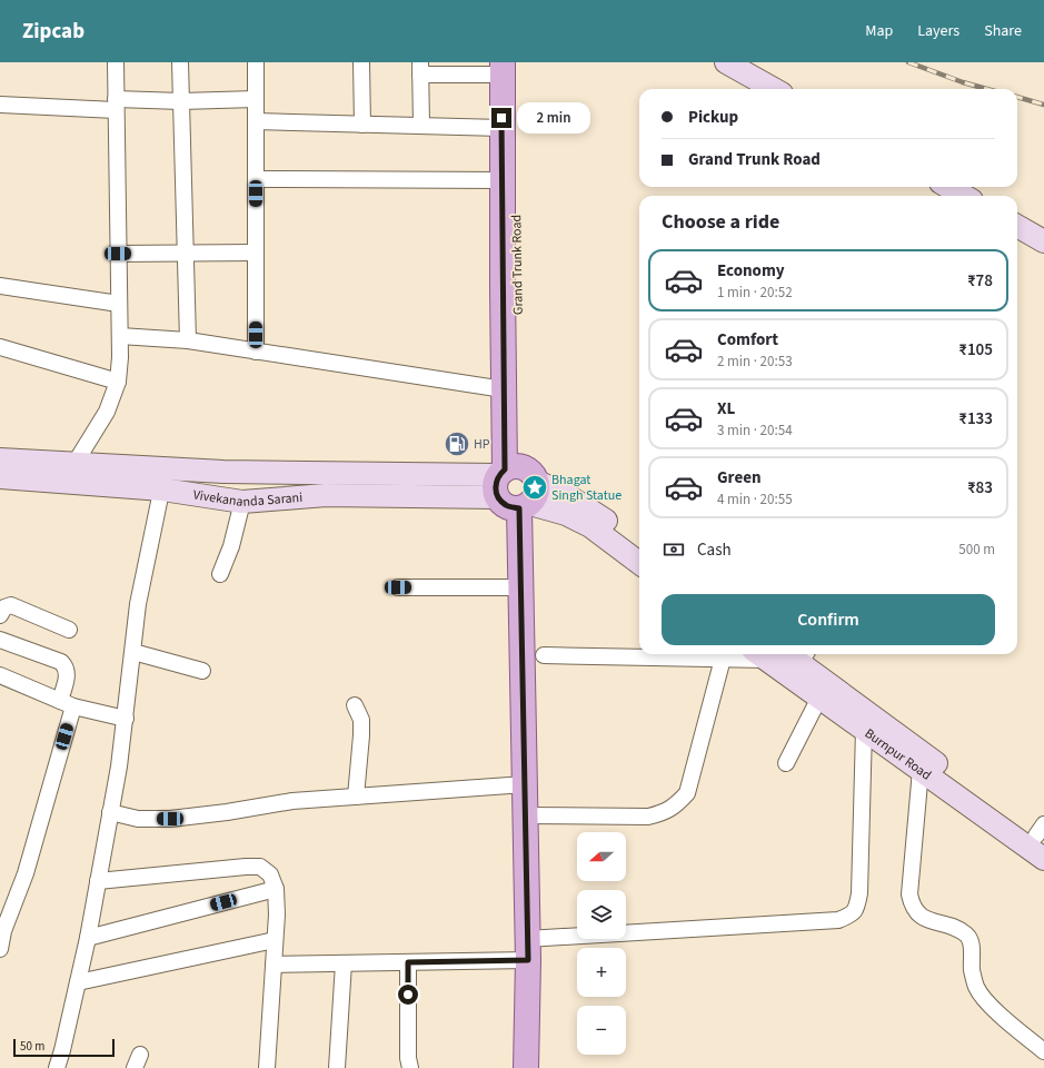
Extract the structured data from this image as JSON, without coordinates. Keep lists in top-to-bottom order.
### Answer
{
  "streets": {
    "main road": ["Grand Trunk Road"],
    "street": ["Vivekananda Sarani", "Burnpur Road"]
  },
  "crossings": [
    ["Grand Trunk Road", "Vivekananda Sarani"]
  ],
  "places": {
    "fuel station": ["HP"],
    "place": ["Bhagat Singh Statue"]
  },
  "scale_bar": "50 m",
  "north": "left",
  "page": {
    "header": "Zipcab",
    "nav": ["Map", "Layers", "Share"],
    "banner": ["Pickup", "Grand Trunk Road"],
    "bubble": "2 min",
    "heading": "Choose a ride",
    "list": [
      {
        "name": "Economy",
        "note": "1 min · 20:52",
        "value": "₹78"
      },
      {
        "name": "Comfort",
        "note": "2 min · 20:53",
        "value": "₹105"
      },
      {
        "name": "XL",
        "note": "3 min · 20:54",
        "value": "₹133"
      },
      {
        "name": "Green",
        "note": "4 min · 20:55",
        "value": "₹83"
      }
    ],
    "pay": ["Cash", "500 m"],
    "buttons": "Confirm",
    "map_buttons": ["+", "−"],
    "scale": "50 m"
  }
}
